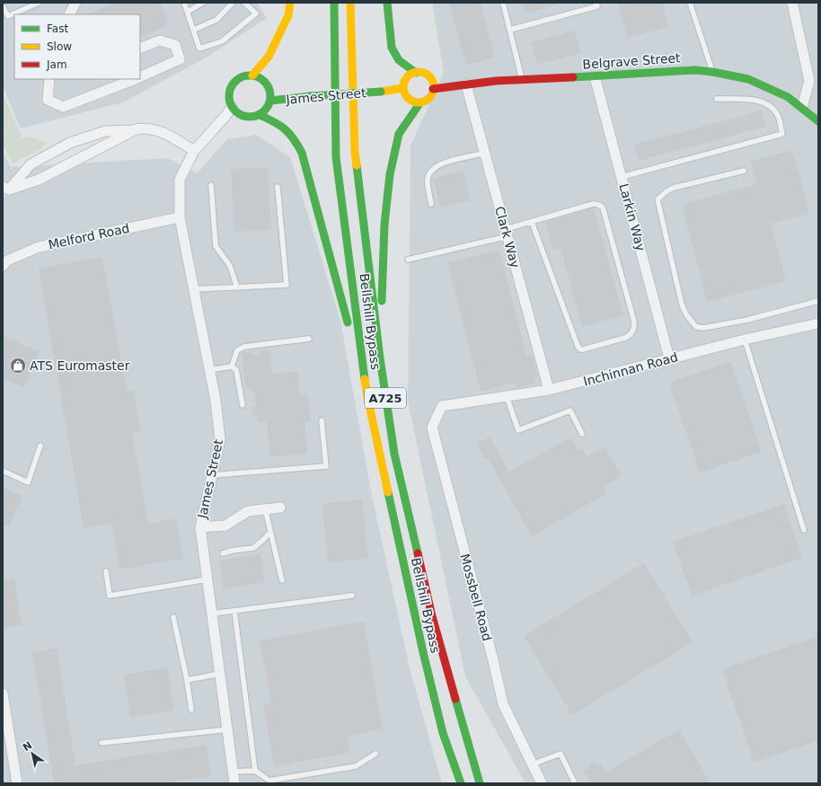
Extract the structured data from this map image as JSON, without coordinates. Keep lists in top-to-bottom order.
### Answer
{
  "streets": {
    "main road": [
      "Belgrave Street",
      "James Street",
      "Bellshill Bypass",
      "A725"
    ],
    "street": [
      "Larkin Way",
      "Melford Road",
      "Clark Way",
      "Inchinnan Road",
      "Mossbell Road"
    ]
  },
  "crossings": [
    ["Belgrave Street", "James Street"],
    ["Belgrave Street", "Larkin Way"],
    ["Belgrave Street", "Clark Way"],
    ["James Street", "Melford Road"],
    ["Larkin Way", "Inchinnan Road"],
    ["Clark Way", "Inchinnan Road"],
    ["Bellshill Bypass", "A725"],
    ["Inchinnan Road", "Mossbell Road"]
  ],
  "places": {
    "shop": ["ATS Euromaster"]
  },
  "legend": ["Fast", "Slow", "Jam"],
  "north": "top left"
}
